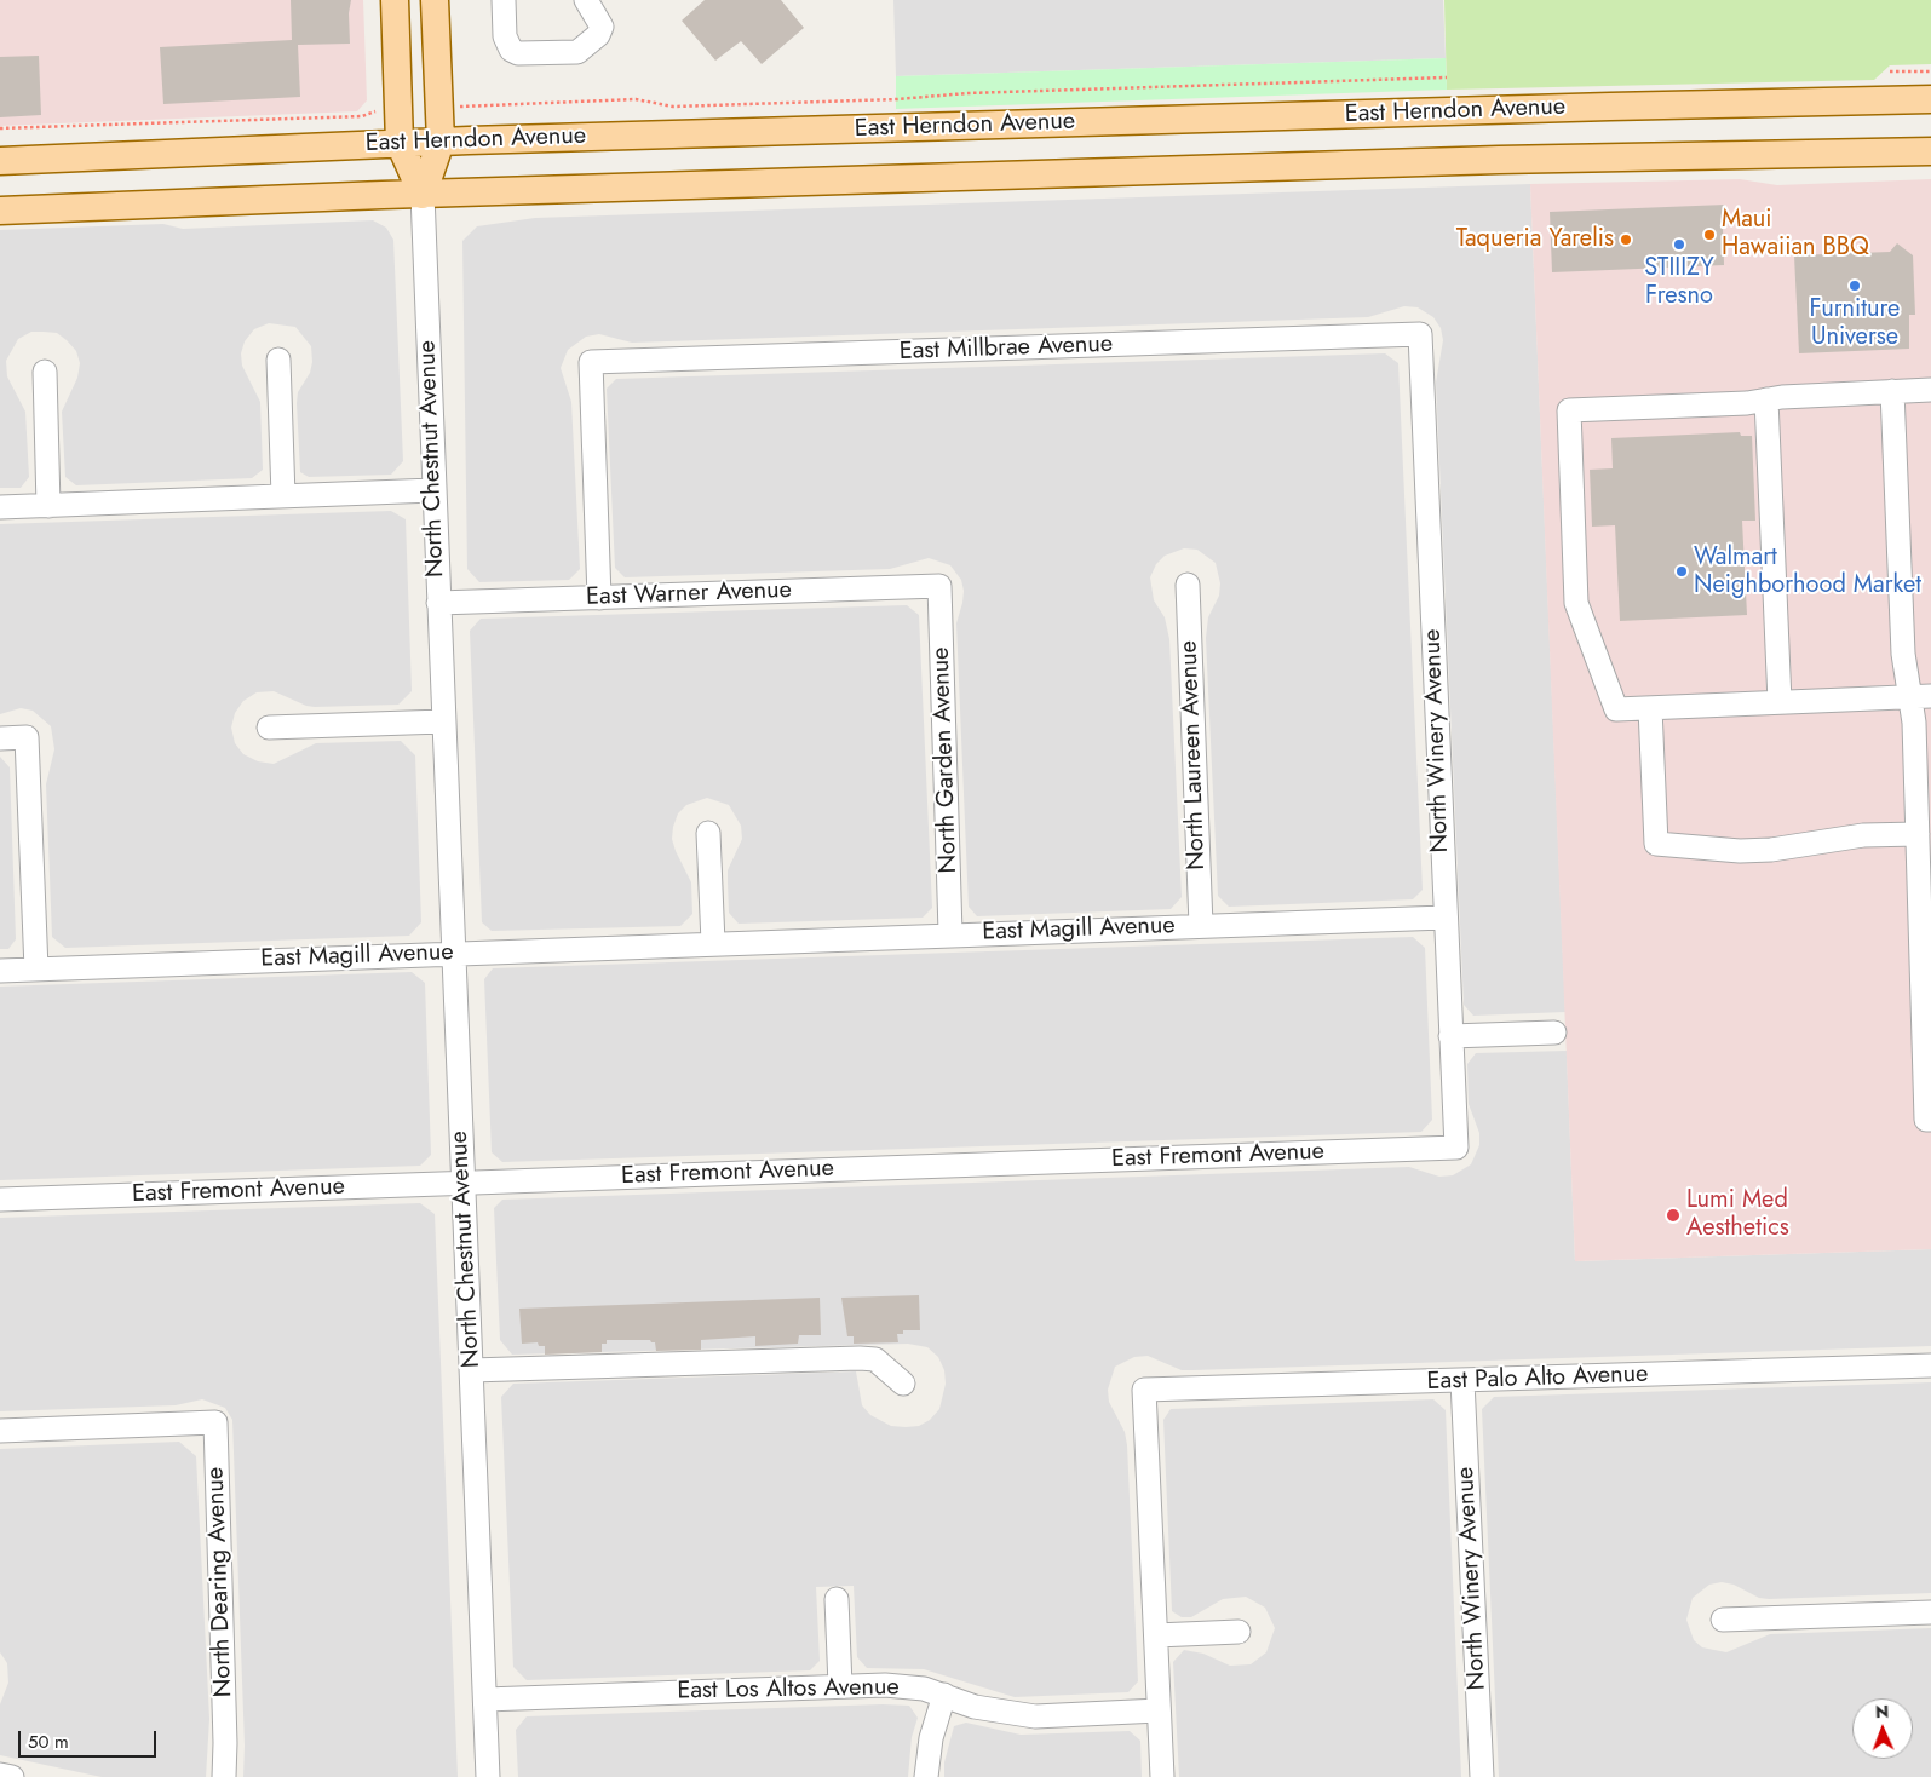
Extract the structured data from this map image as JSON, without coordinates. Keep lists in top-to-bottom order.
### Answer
{
  "streets": {
    "main road": ["East Herndon Avenue", "North Chestnut Avenue"],
    "street": [
      "East Millbrae Avenue",
      "East Warner Avenue",
      "North Winery Avenue",
      "North Laureen Avenue",
      "North Garden Avenue",
      "East Magill Avenue",
      "East Fremont Avenue",
      "East Palo Alto Avenue",
      "North Dearing Avenue",
      "East Los Altos Avenue"
    ]
  },
  "crossings": [
    ["East Herndon Avenue", "North Chestnut Avenue"],
    ["East Millbrae Avenue", "East Warner Avenue"],
    ["East Millbrae Avenue", "North Winery Avenue"],
    ["North Chestnut Avenue", "East Warner Avenue"],
    ["North Chestnut Avenue", "East Magill Avenue"],
    ["North Chestnut Avenue", "East Fremont Avenue"],
    ["North Chestnut Avenue", "East Los Altos Avenue"],
    ["East Warner Avenue", "North Garden Avenue"],
    ["North Winery Avenue", "East Magill Avenue"],
    ["North Winery Avenue", "East Fremont Avenue"],
    ["North Winery Avenue", "East Palo Alto Avenue"],
    ["North Laureen Avenue", "East Magill Avenue"],
    ["North Garden Avenue", "East Magill Avenue"]
  ],
  "places": [
    "Maui Hawaiian BBQ",
    "Taqueria Yarelis",
    "STIIIZY Fresno",
    "Furniture Universe",
    "Walmart Neighborhood Market",
    "Lumi Med Aesthetics"
  ],
  "scale_bar": "50 m",
  "north": "top"
}
